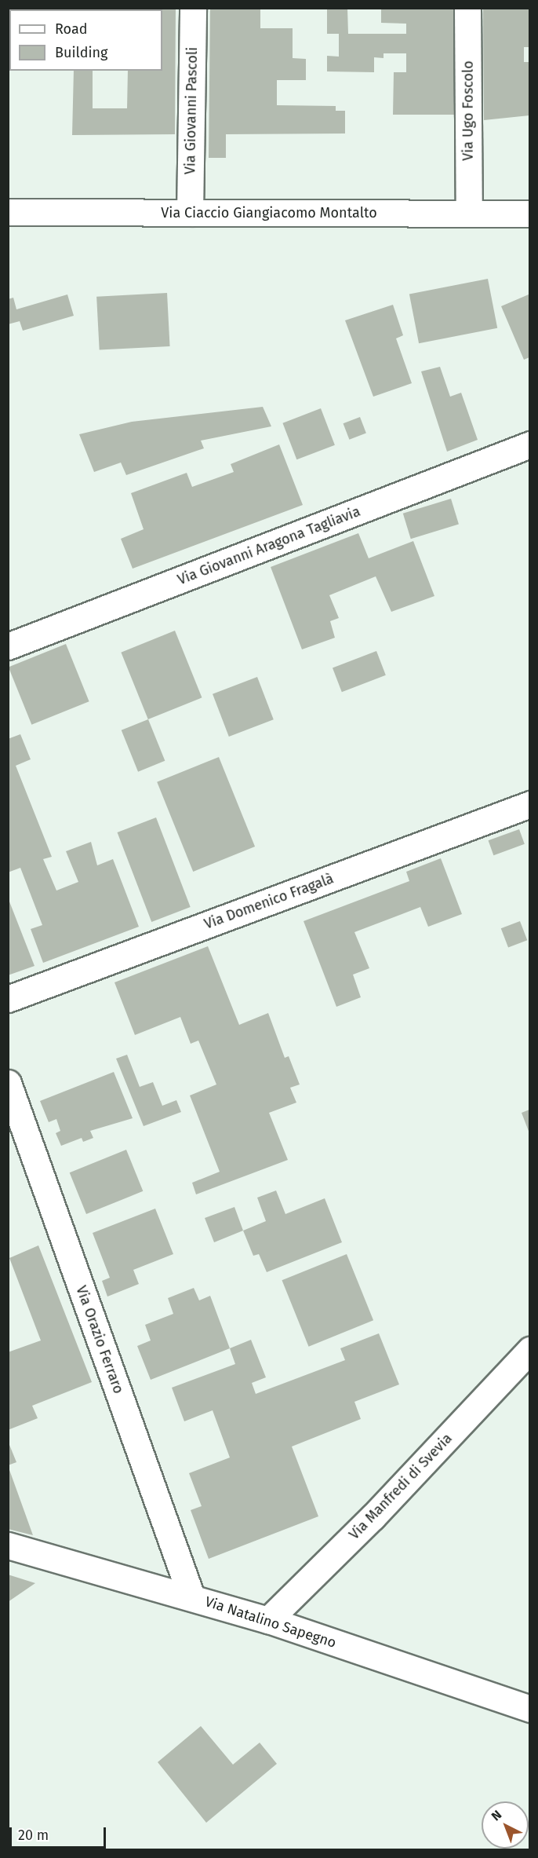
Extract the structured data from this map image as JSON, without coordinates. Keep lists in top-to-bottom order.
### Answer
{
  "streets": {
    "street": [
      "Via Giovanni Pascoli",
      "Via Ugo Foscolo",
      "Via Ciaccio Giangiacomo Montalto",
      "Via Giovanni Aragona Tagliavia",
      "Via Domenico Fragalà",
      "Via Orazio Ferraro",
      "Via Manfredi di Svevia",
      "Via Natalino Sapegno"
    ]
  },
  "crossings": [
    ["Via Giovanni Pascoli", "Via Ciaccio Giangiacomo Montalto"],
    ["Via Ugo Foscolo", "Via Ciaccio Giangiacomo Montalto"],
    ["Via Orazio Ferraro", "Via Natalino Sapegno"],
    ["Via Manfredi di Svevia", "Via Natalino Sapegno"]
  ],
  "legend": ["Road", "Building"],
  "scale_bar": "20 m",
  "north": "top left"
}
